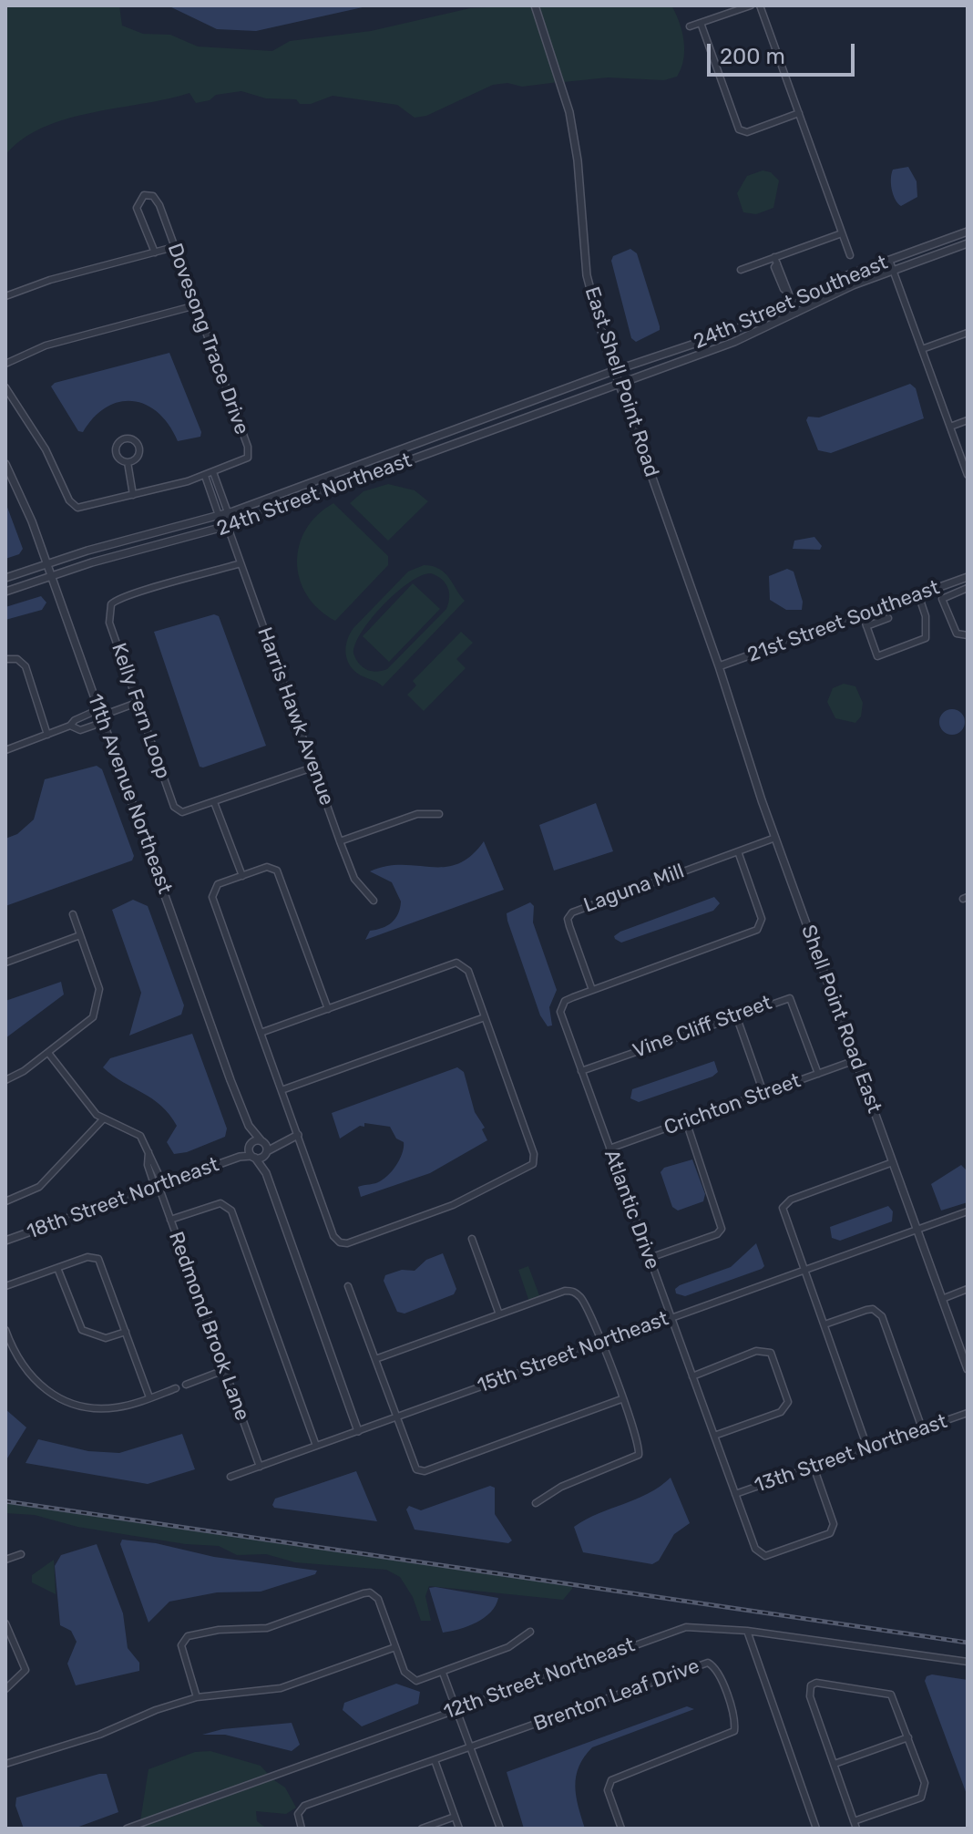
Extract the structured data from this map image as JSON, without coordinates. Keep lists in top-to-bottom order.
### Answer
{
  "streets": {
    "street": [
      "24th Street Southeast",
      "Dovesong Trace Drive",
      "East Shell Point Road",
      "24th Street Northeast",
      "21st Street Southeast",
      "Kelly Fern Loop",
      "Harris Hawk Avenue",
      "11th Avenue Northeast",
      "Laguna Mill",
      "Shell Point Road East",
      "Vine Cliff Street",
      "Crichton Street",
      "18th Street Northeast",
      "Atlantic Drive",
      "Redmond Brook Lane",
      "15th Street Northeast",
      "13th Street Northeast",
      "12th Street Northeast",
      "Brenton Leaf Drive"
    ]
  },
  "crossings": [
    ["24th Street Southeast", "East Shell Point Road"],
    ["24th Street Southeast", "24th Street Northeast"],
    ["East Shell Point Road", "24th Street Northeast"],
    ["East Shell Point Road", "21st Street Southeast"],
    ["East Shell Point Road", "Shell Point Road East"],
    ["24th Street Northeast", "Harris Hawk Avenue"],
    ["24th Street Northeast", "11th Avenue Northeast"],
    ["21st Street Southeast", "Shell Point Road East"],
    ["Kelly Fern Loop", "Harris Hawk Avenue"],
    ["11th Avenue Northeast", "18th Street Northeast"],
    ["11th Avenue Northeast", "15th Street Northeast"],
    ["Laguna Mill", "Shell Point Road East"],
    ["Laguna Mill", "Atlantic Drive"],
    ["Shell Point Road East", "Crichton Street"],
    ["Shell Point Road East", "15th Street Northeast"],
    ["Vine Cliff Street", "Crichton Street"],
    ["Vine Cliff Street", "Atlantic Drive"],
    ["Crichton Street", "Atlantic Drive"],
    ["18th Street Northeast", "Redmond Brook Lane"],
    ["Atlantic Drive", "15th Street Northeast"],
    ["Atlantic Drive", "13th Street Northeast"],
    ["Redmond Brook Lane", "15th Street Northeast"]
  ],
  "scale_bar": "200 m"
}
